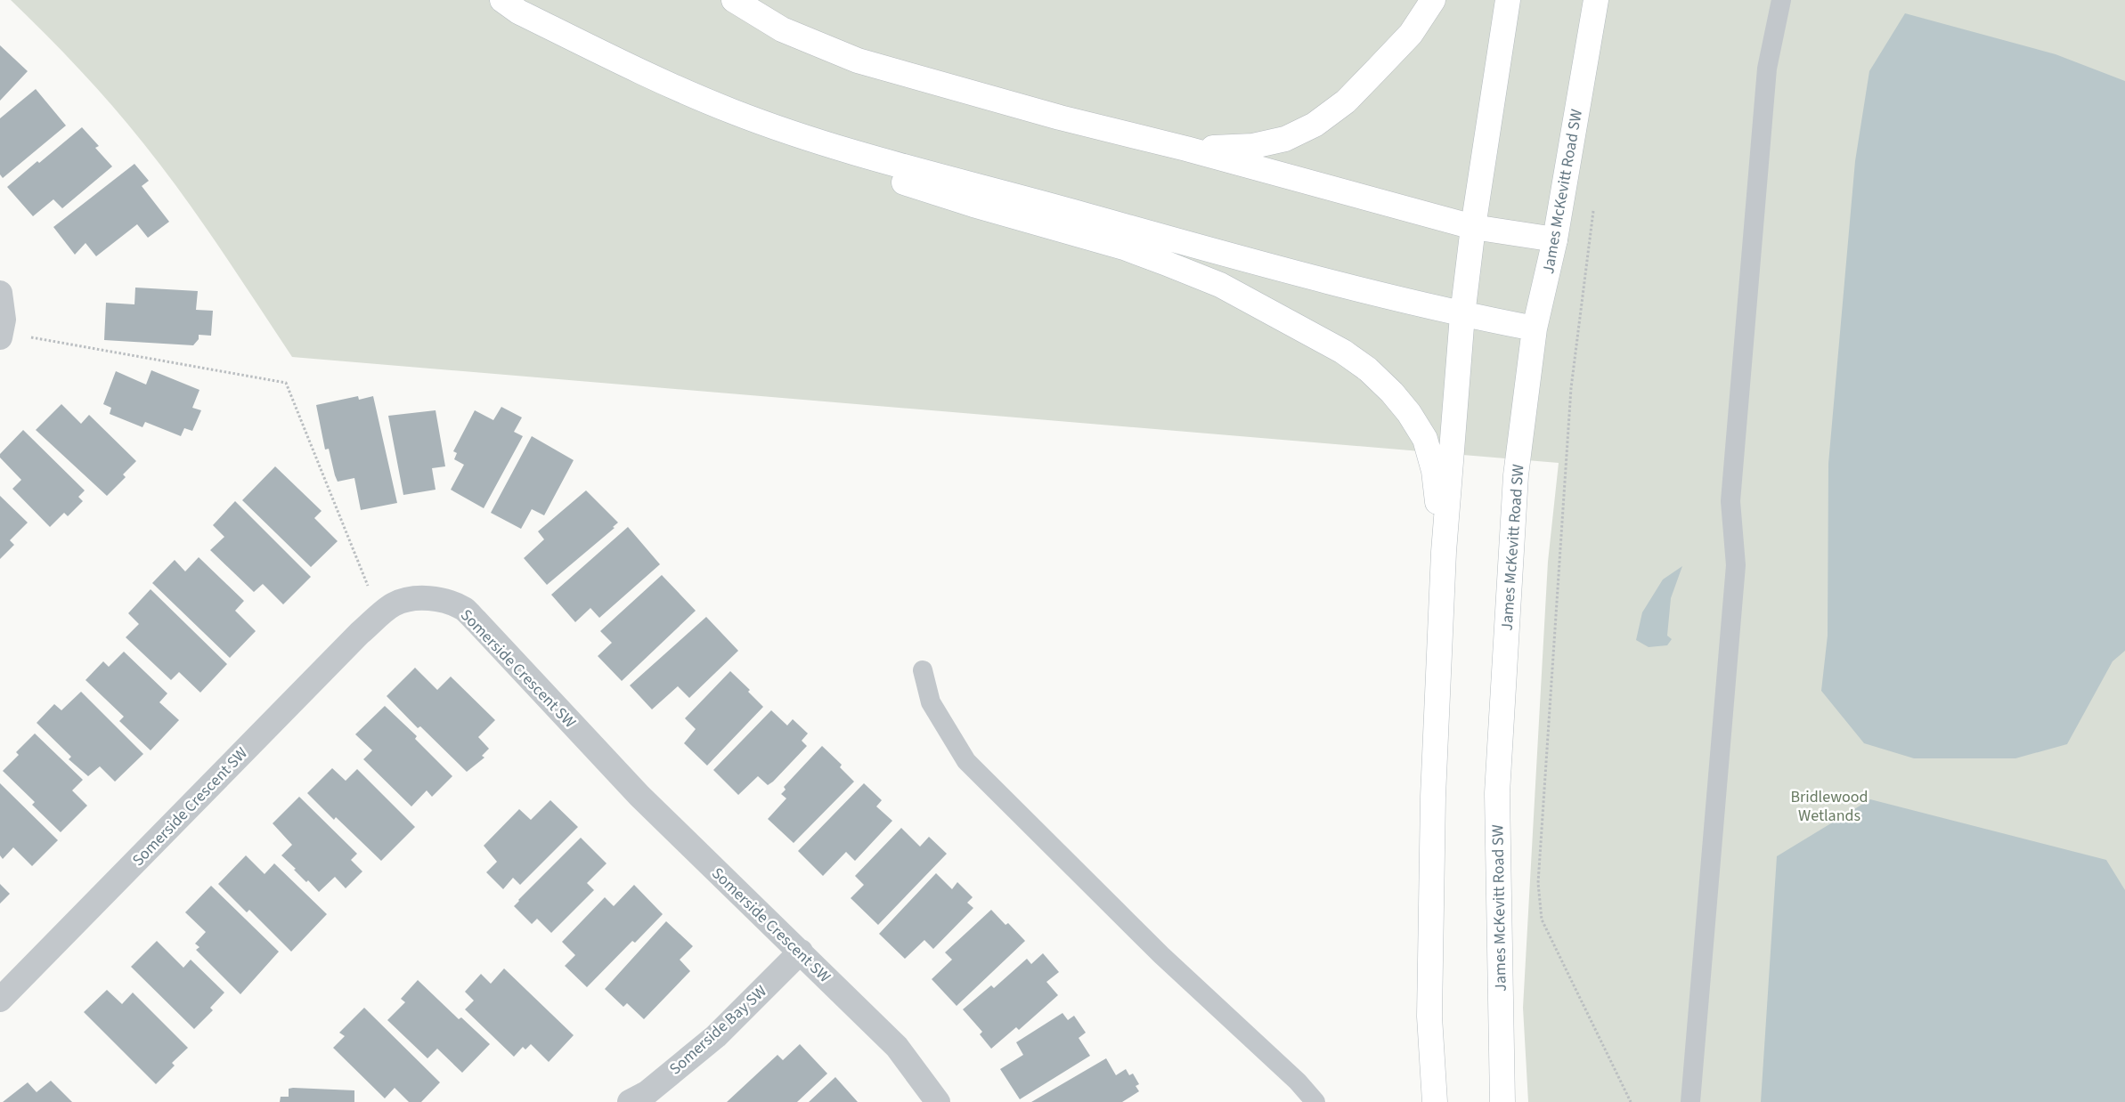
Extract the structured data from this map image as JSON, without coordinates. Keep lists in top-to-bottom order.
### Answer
{
  "streets": {
    "main road": ["James McKevitt Road SW"],
    "street": ["Somerside Crescent SW", "Somerside Bay SW"]
  },
  "crossings": [
    ["Somerside Crescent SW", "Somerside Bay SW"]
  ],
  "parks": ["Bridlewood Wetlands"]
}
